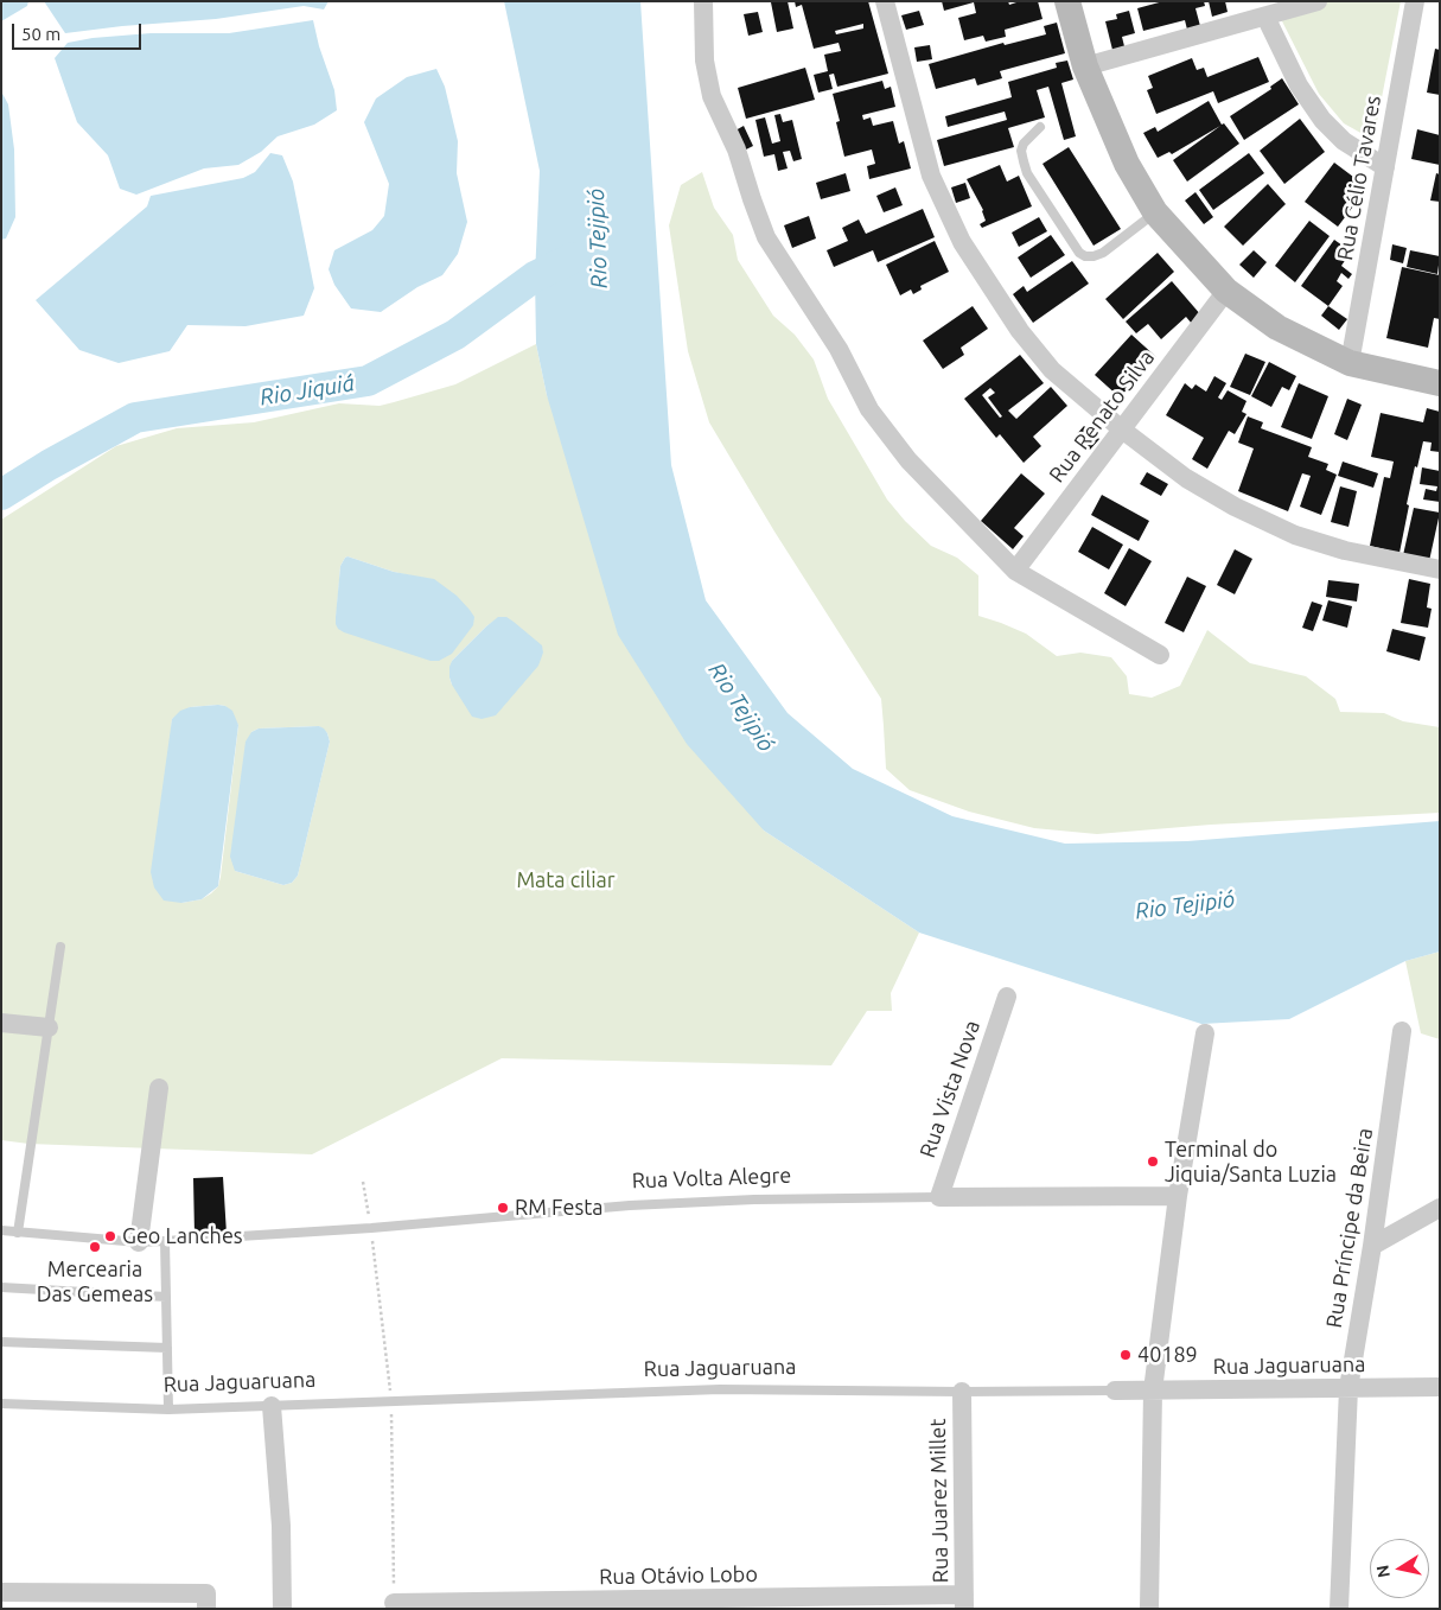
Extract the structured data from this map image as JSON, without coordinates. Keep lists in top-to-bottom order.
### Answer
{
  "streets": {
    "street": [
      "Rua Célio Tavares",
      "Rua Renato Silva",
      "Rua Vista Nova",
      "Rua Volta Alegre",
      "Rua Príncipe da Beira",
      "Rua Jaguaruana",
      "Rua Juarez Millet",
      "Rua Otávio Lobo"
    ]
  },
  "crossings": [
    ["Rua Vista Nova", "Rua Volta Alegre"],
    ["Rua Príncipe da Beira", "Rua Jaguaruana"],
    ["Rua Jaguaruana", "Rua Juarez Millet"],
    ["Rua Juarez Millet", "Rua Otávio Lobo"]
  ],
  "water": ["Rio Tejipió", "Rio Jiquiá"],
  "parks": ["Mata ciliar"],
  "places": [
    "Terminal do Jiquia/Santa Luzia",
    "RM Festa",
    "Geo Lanches",
    "Mercearia Das Gemeas",
    "40189"
  ],
  "scale_bar": "50 m",
  "north": "left"
}
